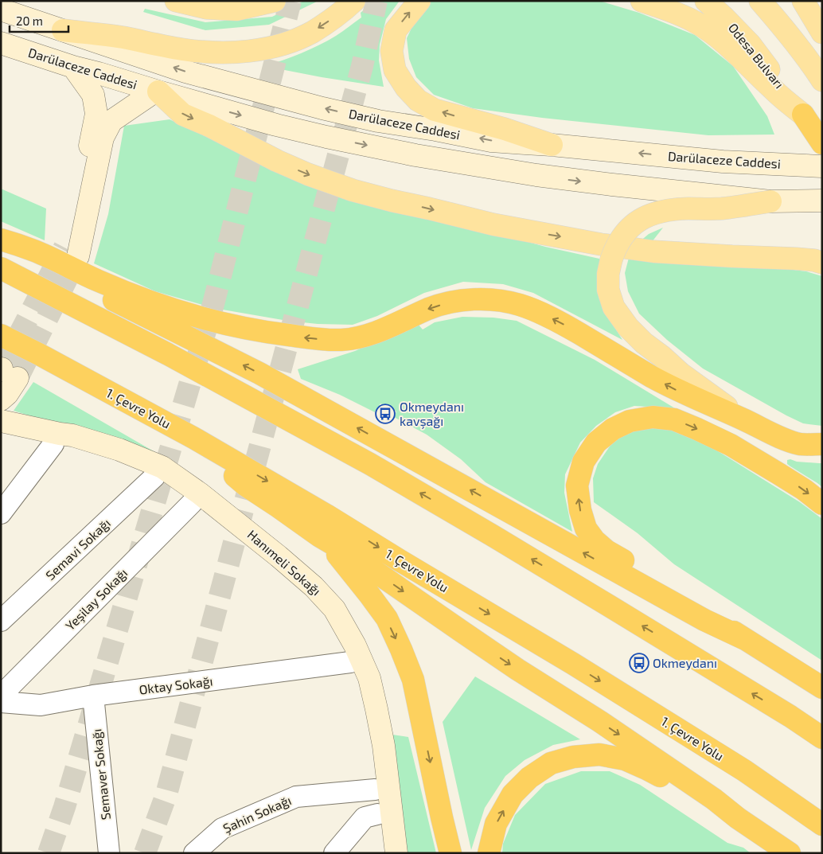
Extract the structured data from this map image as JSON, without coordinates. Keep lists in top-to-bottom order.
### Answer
{
  "streets": {
    "highway": ["1. Çevre Yolu"],
    "main road": ["Odesa Bulvarı", "Darülaceze Caddesi", "Hanımeli Sokağı"],
    "street": [
      "Semavi Sokağı",
      "Yeşilay Sokağı",
      "Oktay Sokağı",
      "Semaver Sokağı",
      "Şahin Sokağı"
    ]
  },
  "crossings": [
    ["Semavi Sokağı", "Hanımeli Sokağı"],
    ["Hanımeli Sokağı", "Yeşilay Sokağı"],
    ["Hanımeli Sokağı", "Oktay Sokağı"],
    ["Hanımeli Sokağı", "Şahin Sokağı"],
    ["Oktay Sokağı", "Semaver Sokağı"]
  ],
  "places": {
    "bus stop": ["Okmeydanı kavşağı", "Okmeydanı"]
  },
  "scale_bar": "20 m"
}
